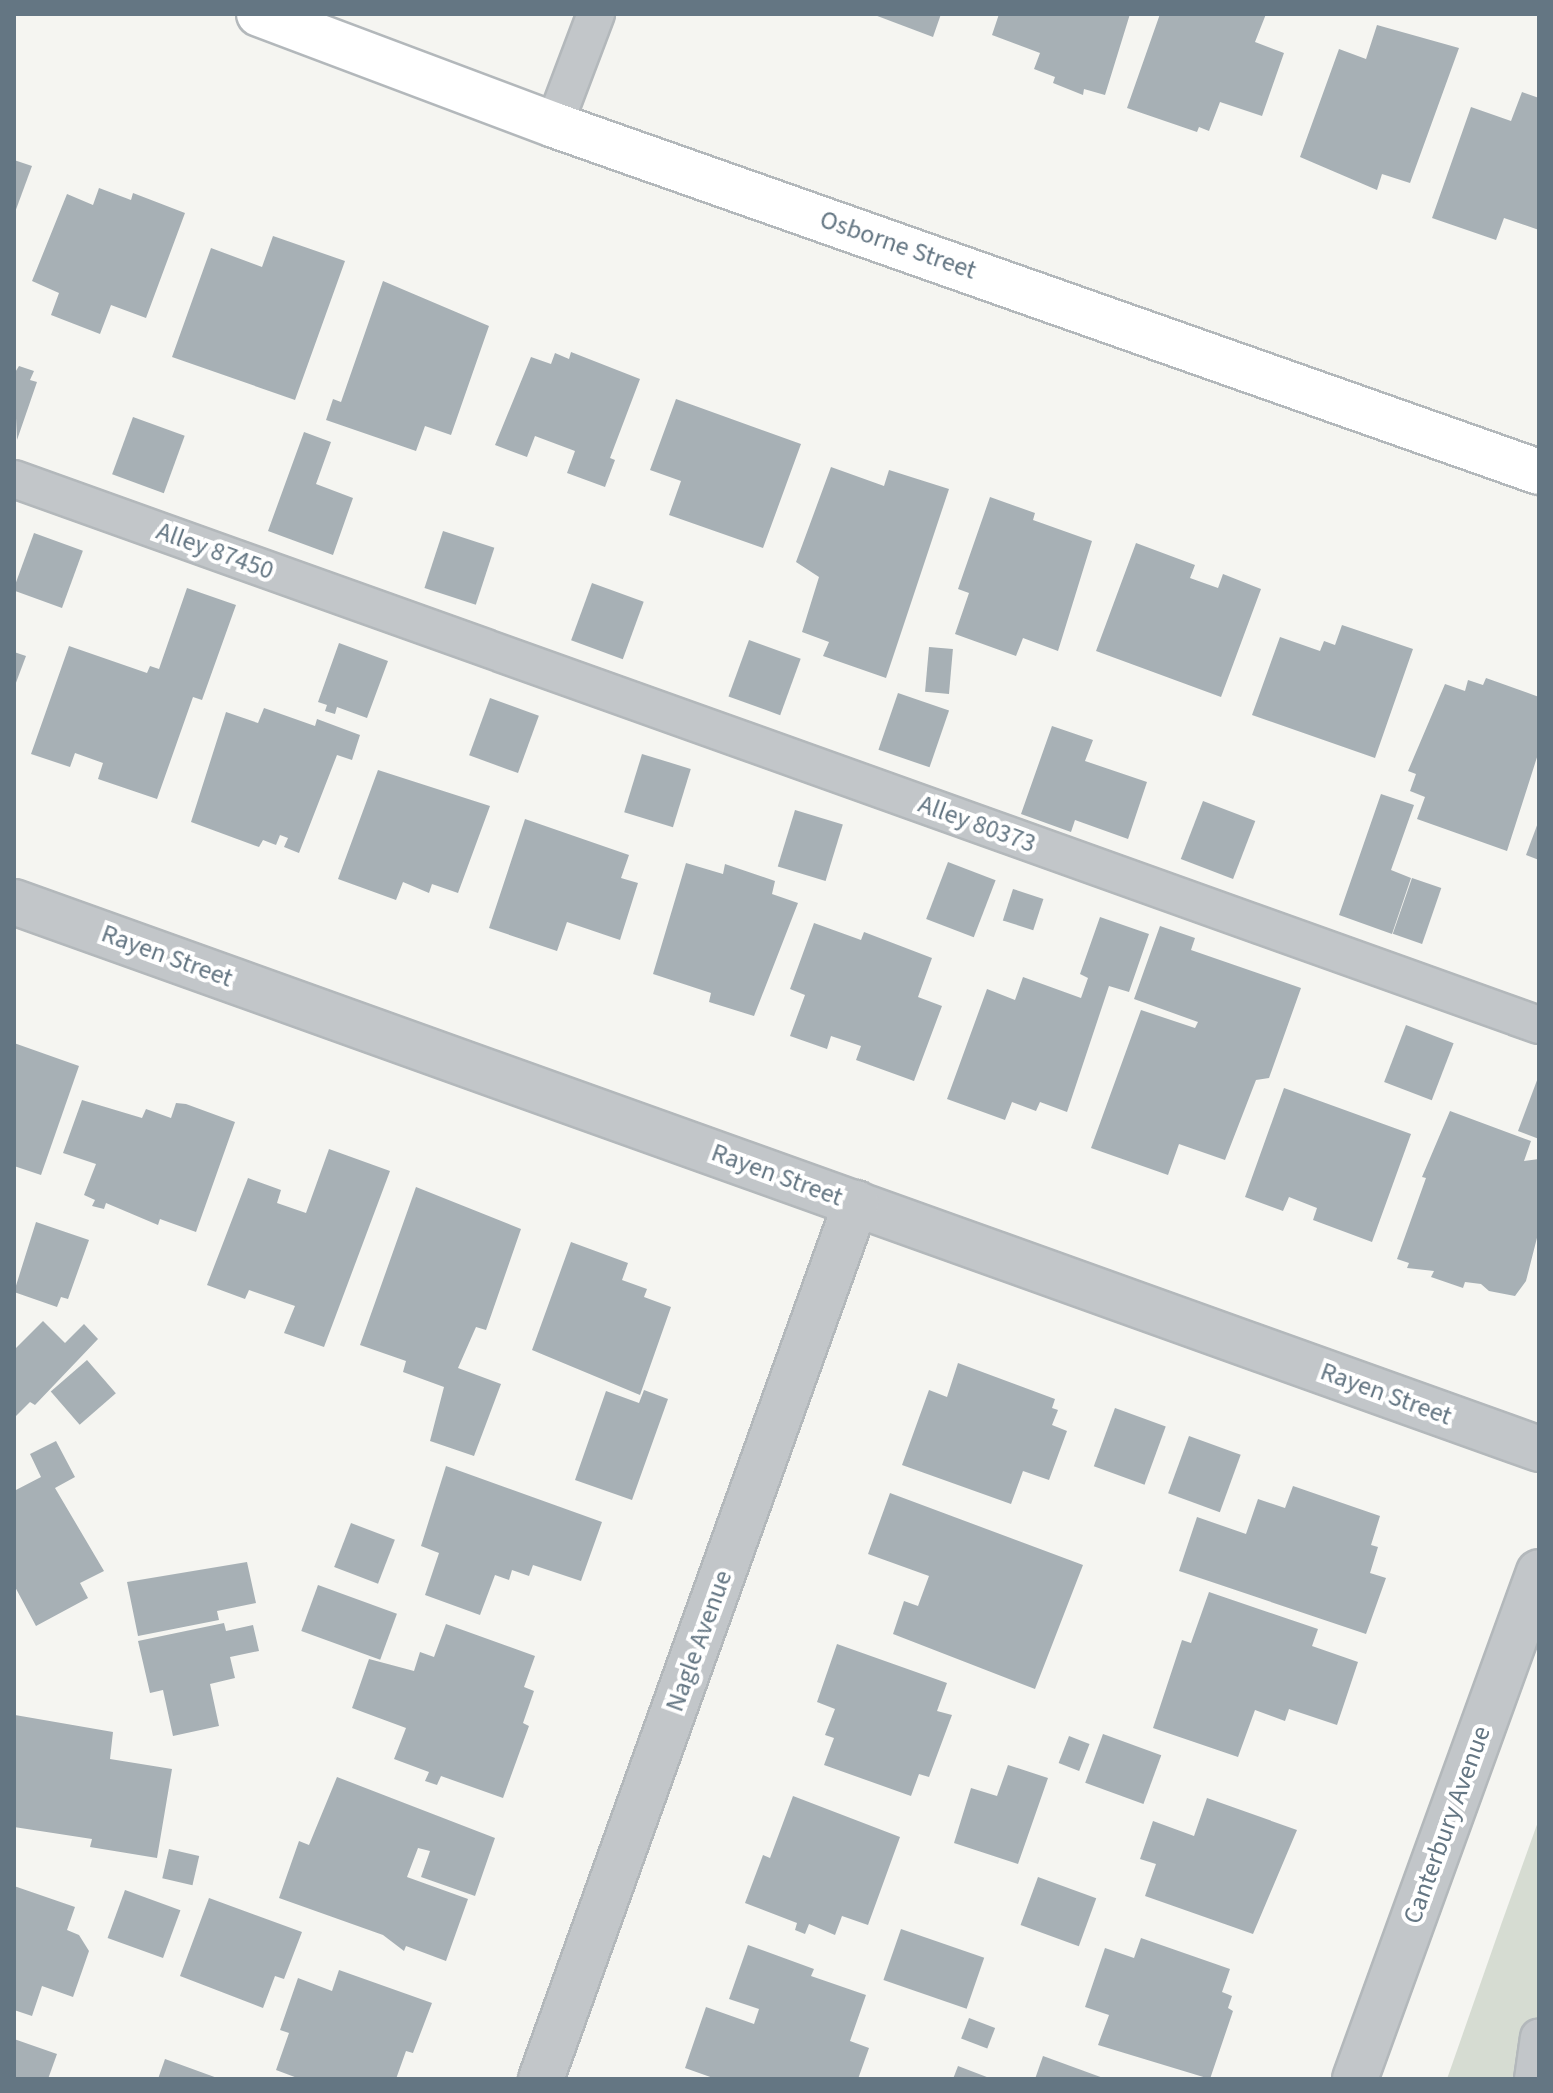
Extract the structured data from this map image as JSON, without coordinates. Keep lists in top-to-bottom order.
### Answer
{
  "streets": {
    "main road": ["Osborne Street"],
    "street": ["Rayen Street", "Nagle Avenue", "Canterbury Avenue"],
    "lane": ["Alley 87450", "Alley 80373"]
  },
  "crossings": [
    ["Alley 87450", "Alley 80373"],
    ["Rayen Street", "Nagle Avenue"]
  ]
}
